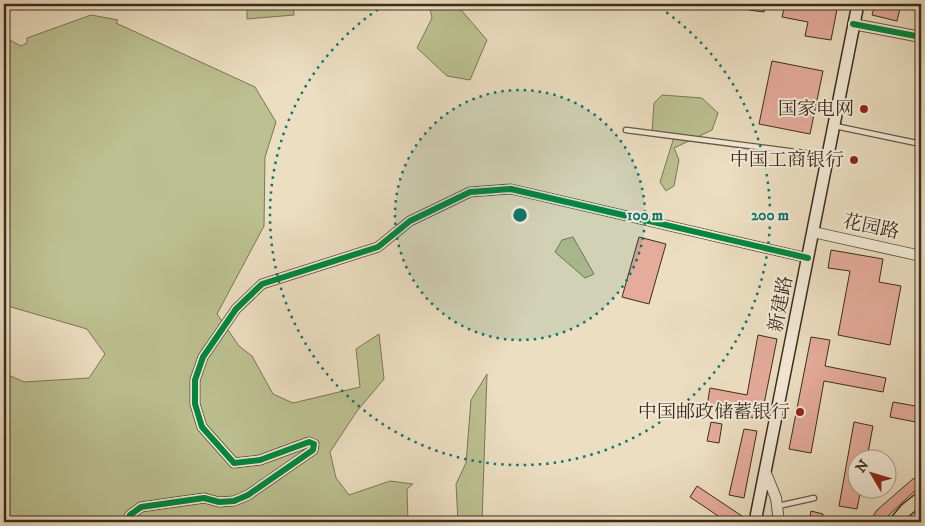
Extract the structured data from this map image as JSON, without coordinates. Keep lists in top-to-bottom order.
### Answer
{
  "streets": {
    "main road": ["新建路"],
    "street": ["花园路"]
  },
  "crossings": [
    ["花园路", "新建路"]
  ],
  "places": ["国家电网", "中国工商银行", "中国邮政储蓄银行"],
  "north": "top left",
  "rings": ["100 m", "200 m"]
}
